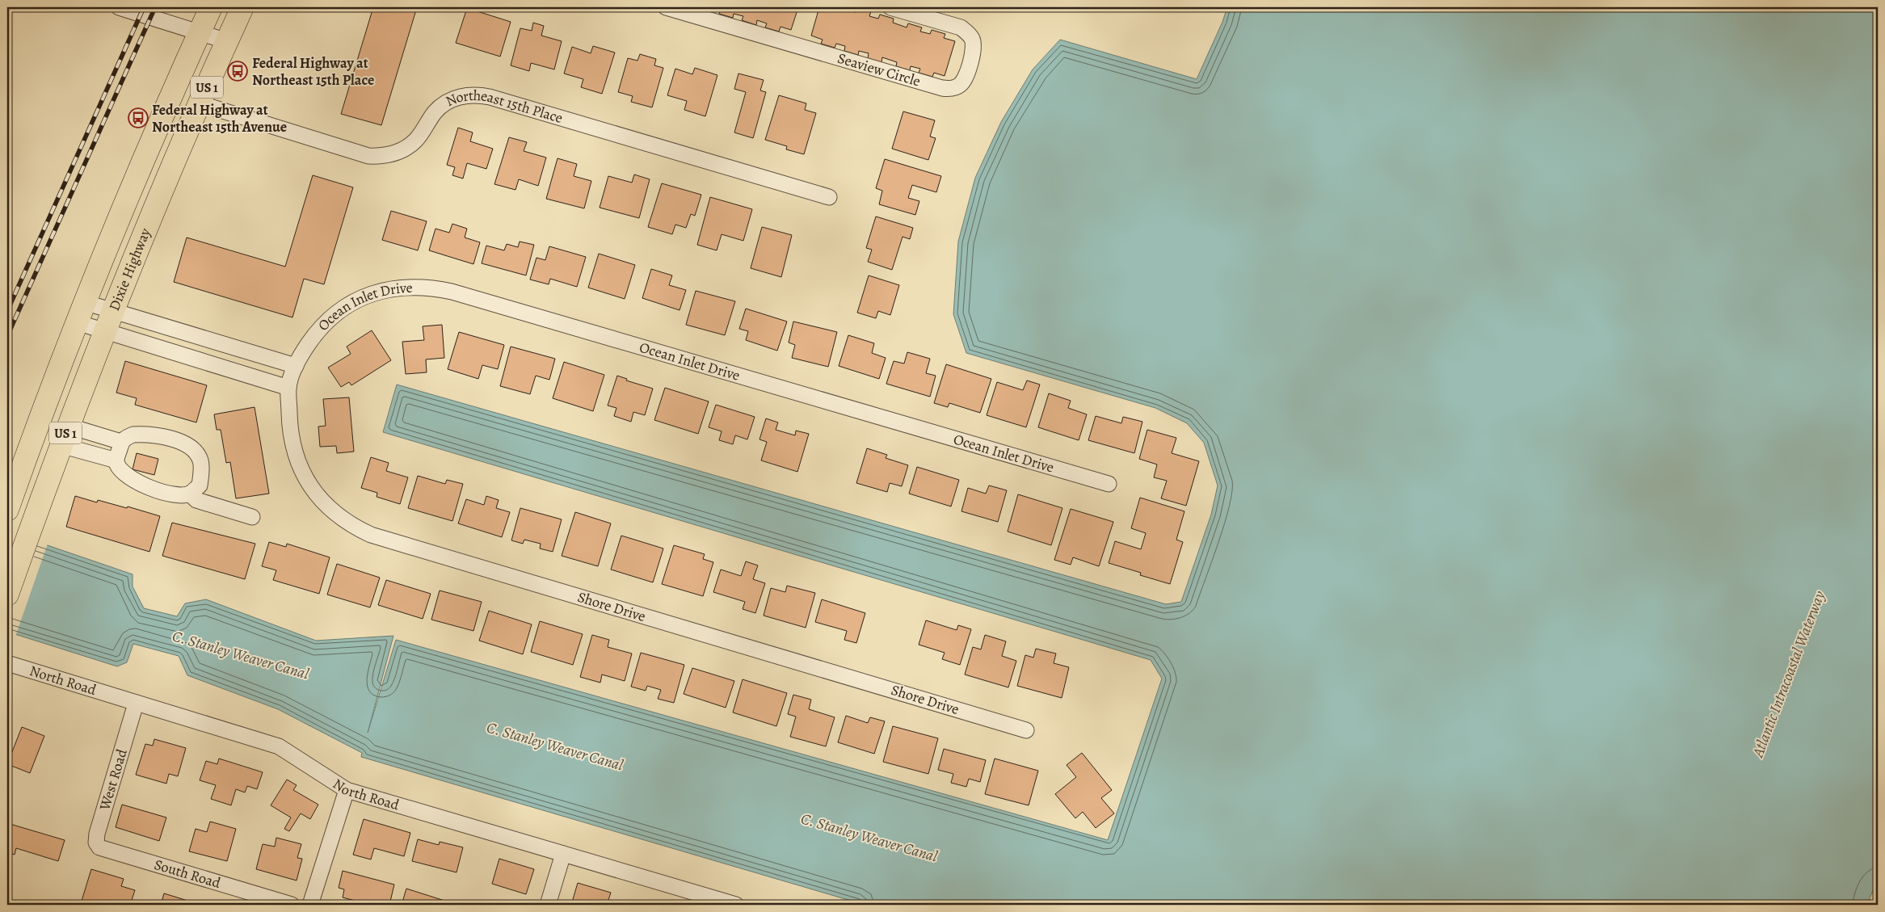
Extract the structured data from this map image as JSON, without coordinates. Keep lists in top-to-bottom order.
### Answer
{
  "streets": {
    "main road": ["US 1", "Dixie Highway"],
    "street": [
      "Seaview Circle",
      "Northeast 15th Place",
      "Ocean Inlet Drive",
      "Shore Drive",
      "North Road",
      "West Road",
      "South Road"
    ]
  },
  "crossings": [
    ["Northeast 15th Place", "Dixie Highway"],
    ["Ocean Inlet Drive", "Shore Drive"],
    ["North Road", "West Road"],
    ["West Road", "South Road"]
  ],
  "water": ["C. Stanley Weaver Canal", "Atlantic Intracoastal Waterway"],
  "places": {
    "bus stop": ["Federal Highway at Northeast 15th Place", "Federal Highway at Northeast 15th Avenue"]
  }
}
